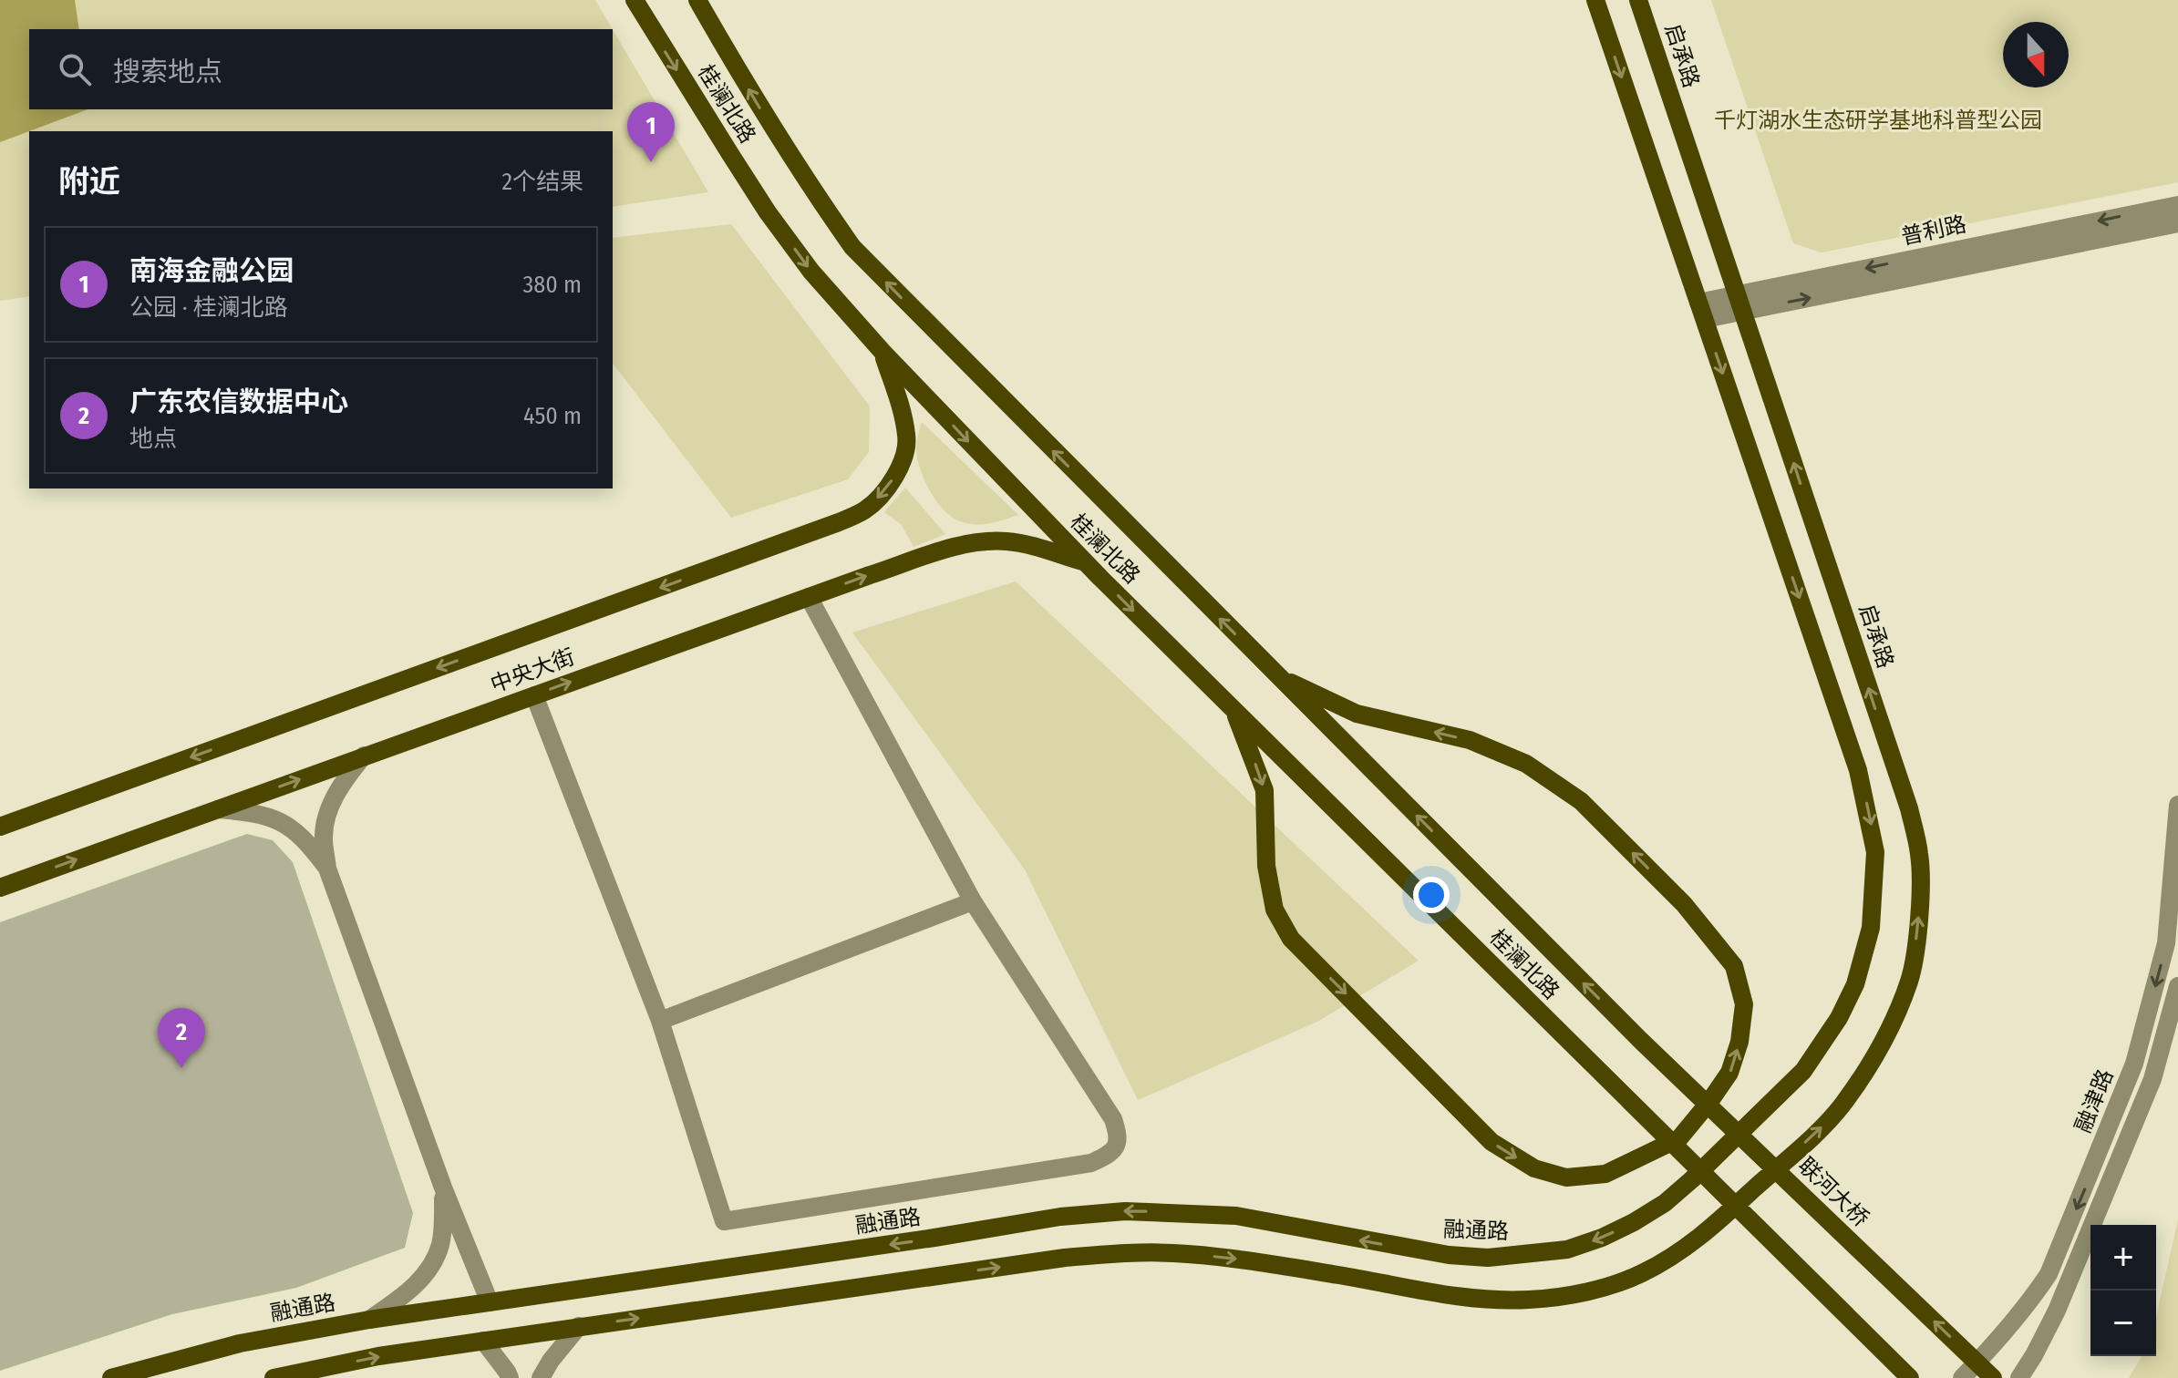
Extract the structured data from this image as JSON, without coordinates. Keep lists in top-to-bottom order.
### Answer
{
  "streets": {
    "main road": [
      "启承路",
      "桂澜北路",
      "中央大街",
      "联河大桥",
      "融通路"
    ],
    "street": ["普利路", "融津路"]
  },
  "crossings": [
    ["启承路", "普利路"],
    ["桂澜北路", "中央大街"],
    ["桂澜北路", "联河大桥"],
    ["普利路", "融通路"]
  ],
  "one_way": ["联河大桥"],
  "parks": ["千灯湖水生态研学基地科普型公园"],
  "north": "bottom",
  "page": {
    "search": "搜索地点",
    "pins": ["1", "2"],
    "heading": ["附近", "2个结果"],
    "list": [
      {
        "mark": "1",
        "name": "南海金融公园",
        "note": "公园 · 桂澜北路",
        "value": "380 m"
      },
      {
        "mark": "2",
        "name": "广东农信数据中心",
        "note": "地点",
        "value": "450 m"
      }
    ],
    "map_buttons": ["+", "−"]
  }
}
